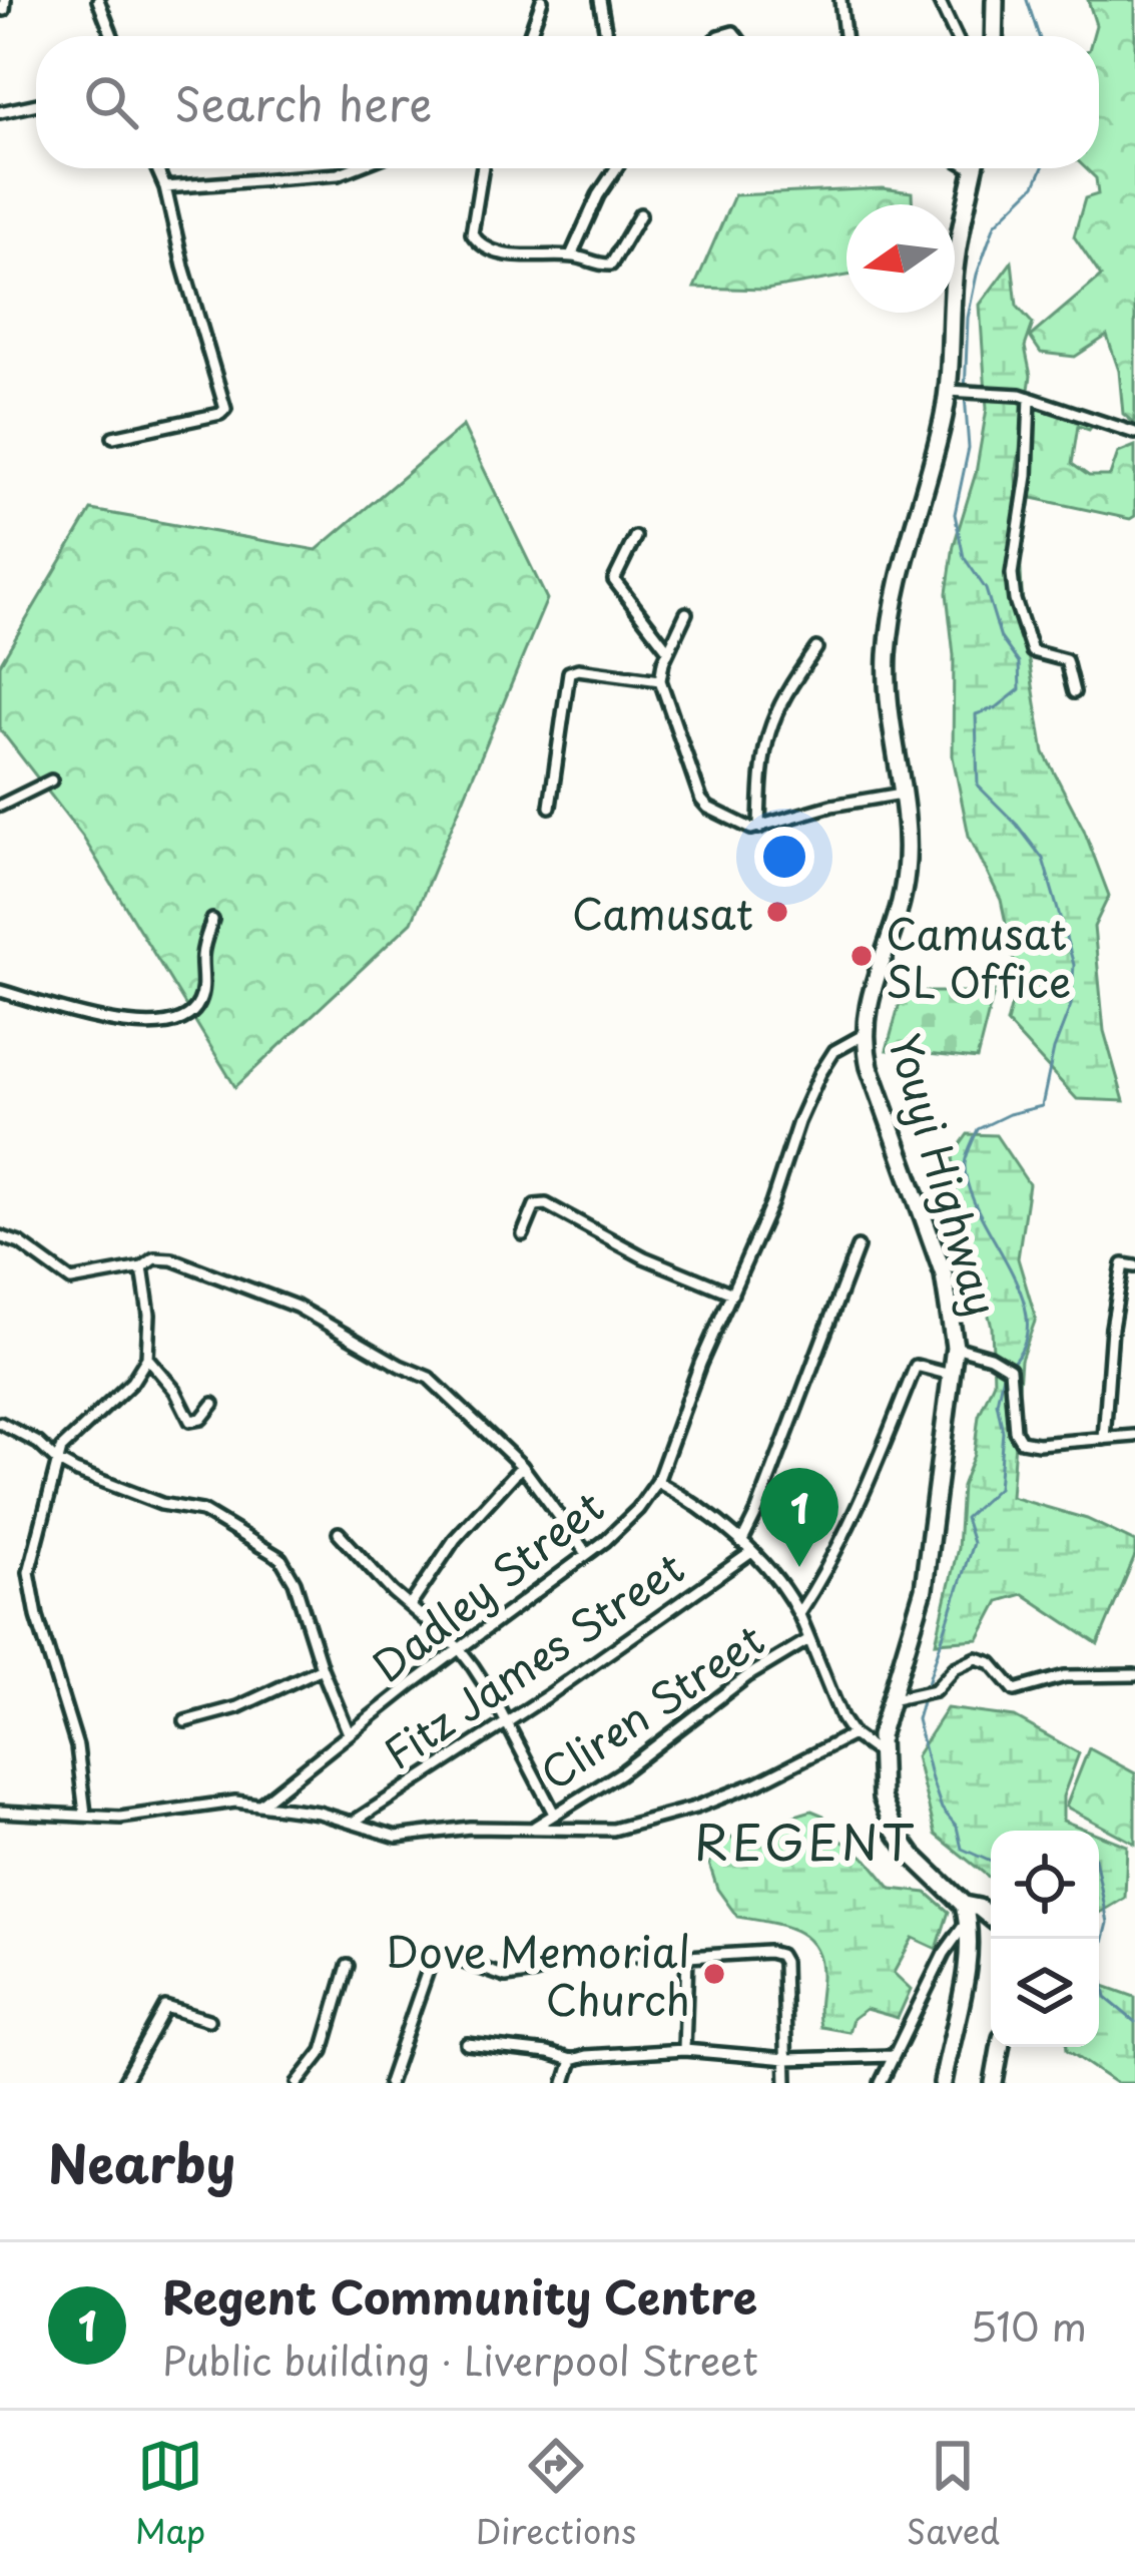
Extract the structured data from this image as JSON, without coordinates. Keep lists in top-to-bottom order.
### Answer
{
  "streets": {
    "main road": ["Youyi Highway"],
    "street": ["Dadley Street", "Fitz James Street", "Cliren Street"]
  },
  "crossings": [
    ["Youyi Highway", "Dadley Street"]
  ],
  "districts": ["REGENT"],
  "places": ["Camusat", "Camusat SL Office", "Dove Memorial Church"],
  "north": "left",
  "page": {
    "search": "Search here",
    "pins": "1",
    "heading": "Nearby",
    "list": [
      {
        "mark": "1",
        "name": "Regent Community Centre",
        "note": "Public building · Liverpool Street",
        "value": "510 m"
      }
    ],
    "nav": ["Map", "Directions", "Saved"]
  }
}
